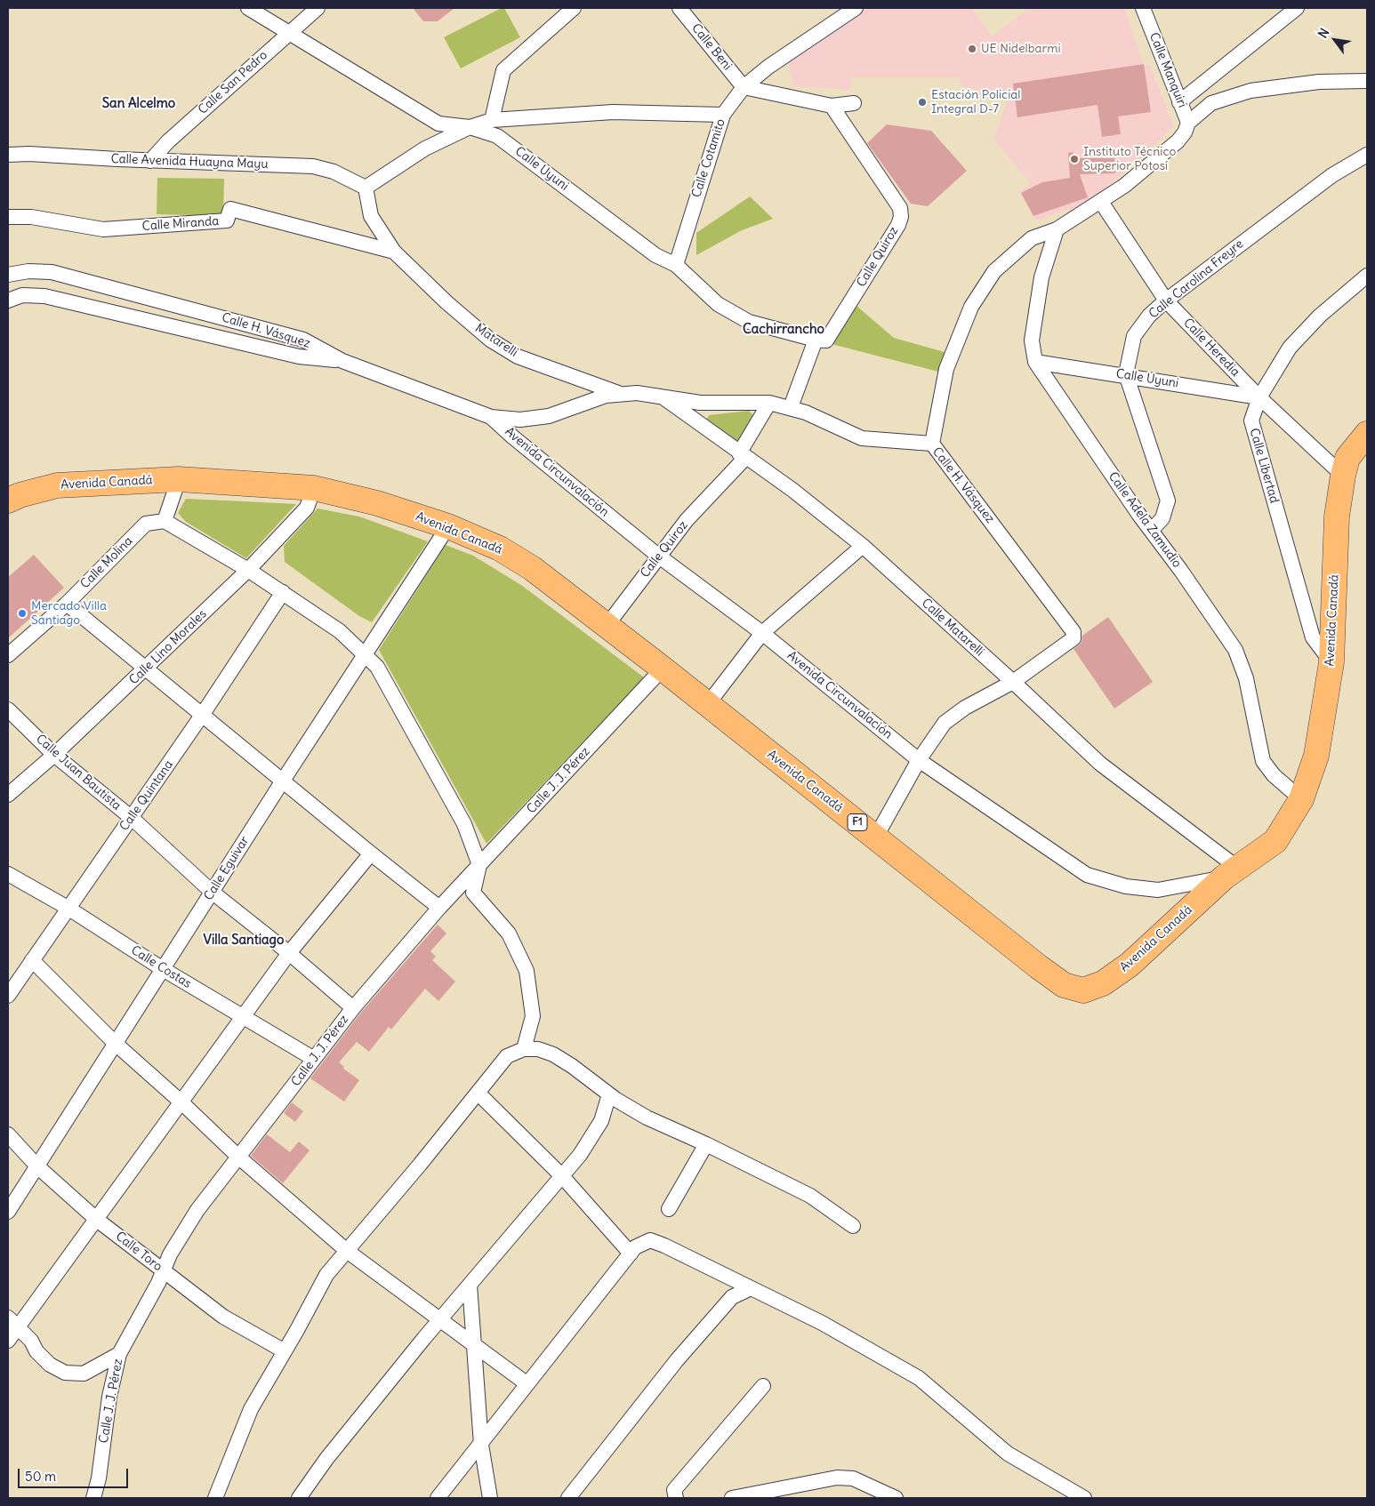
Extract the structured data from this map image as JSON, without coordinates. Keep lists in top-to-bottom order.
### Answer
{
  "streets": {
    "highway": ["Avenida Canadá", "F1"],
    "street": [
      "Calle Beni",
      "Calle Manquiri",
      "Calle San Pedro",
      "Calle Cotamito",
      "Calle Avenida Huayna Mayu",
      "Calle Uyuni",
      "Calle Miranda",
      "Calle Quiroz",
      "Calle Carolina Freyre",
      "Calle H. Vásquez",
      "Matarelli",
      "Calle Heredia",
      "Calle Libertad",
      "Avenida Circunvalación",
      "Calle Adela Zamudio",
      "Calle Molina",
      "Calle Matarelli",
      "Calle Lino Morales",
      "Calle Juan Bautista",
      "Calle J. J. Pérez",
      "Calle Quintana",
      "Calle Eguivar",
      "Calle Costas",
      "Calle Toro"
    ]
  },
  "crossings": [
    ["Calle Beni", "Calle Cotamito"],
    ["Calle San Pedro", "Calle Avenida Huayna Mayu"],
    ["Calle San Pedro", "Calle Uyuni"],
    ["Calle Cotamito", "Calle Uyuni"],
    ["Calle Avenida Huayna Mayu", "Matarelli"],
    ["Calle Uyuni", "Calle Quiroz"],
    ["Calle Uyuni", "Calle Carolina Freyre"],
    ["Calle Uyuni", "Calle Heredia"],
    ["Calle Uyuni", "Calle Libertad"],
    ["Calle Uyuni", "Calle Adela Zamudio"],
    ["Calle Miranda", "Matarelli"],
    ["Calle Quiroz", "Calle H. Vásquez"],
    ["Calle Quiroz", "Avenida Circunvalación"],
    ["Calle Quiroz", "Avenida Canadá"],
    ["Calle Quiroz", "Calle Matarelli"],
    ["Calle Carolina Freyre", "Calle Heredia"],
    ["Calle Carolina Freyre", "Calle Adela Zamudio"],
    ["Calle H. Vásquez", "Matarelli"],
    ["Calle H. Vásquez", "Avenida Circunvalación"],
    ["Calle H. Vásquez", "Calle Matarelli"],
    ["Calle Heredia", "Calle Libertad"],
    ["Calle Heredia", "Avenida Canadá"],
    ["Calle Libertad", "Avenida Canadá"],
    ["Avenida Circunvalación", "Avenida Canadá"],
    ["Avenida Circunvalación", "Calle Matarelli"],
    ["Avenida Canadá", "Calle Adela Zamudio"],
    ["Avenida Canadá", "Calle Matarelli"],
    ["Avenida Canadá", "Calle Lino Morales"],
    ["Avenida Canadá", "Calle J. J. Pérez"],
    ["Avenida Canadá", "Calle Eguivar"],
    ["Calle Lino Morales", "Calle Juan Bautista"],
    ["Calle Juan Bautista", "Calle J. J. Pérez"],
    ["Calle Juan Bautista", "Calle Quintana"],
    ["Calle Juan Bautista", "Calle Eguivar"],
    ["Calle J. J. Pérez", "Calle Costas"],
    ["Calle J. J. Pérez", "Calle Toro"],
    ["Calle Quintana", "Calle Costas"],
    ["Calle Eguivar", "Calle Costas"],
    ["Calle Eguivar", "Calle Toro"]
  ],
  "districts": ["San Alcelmo", "Cachirrancho", "Villa Santiago"],
  "places": [
    "UE Nidelbarmi",
    "Estación Policial Integral D-7",
    "Instituto Técnico Superior Potosí",
    "Mercado Villa Santiago"
  ],
  "scale_bar": "50 m",
  "north": "top left"
}
